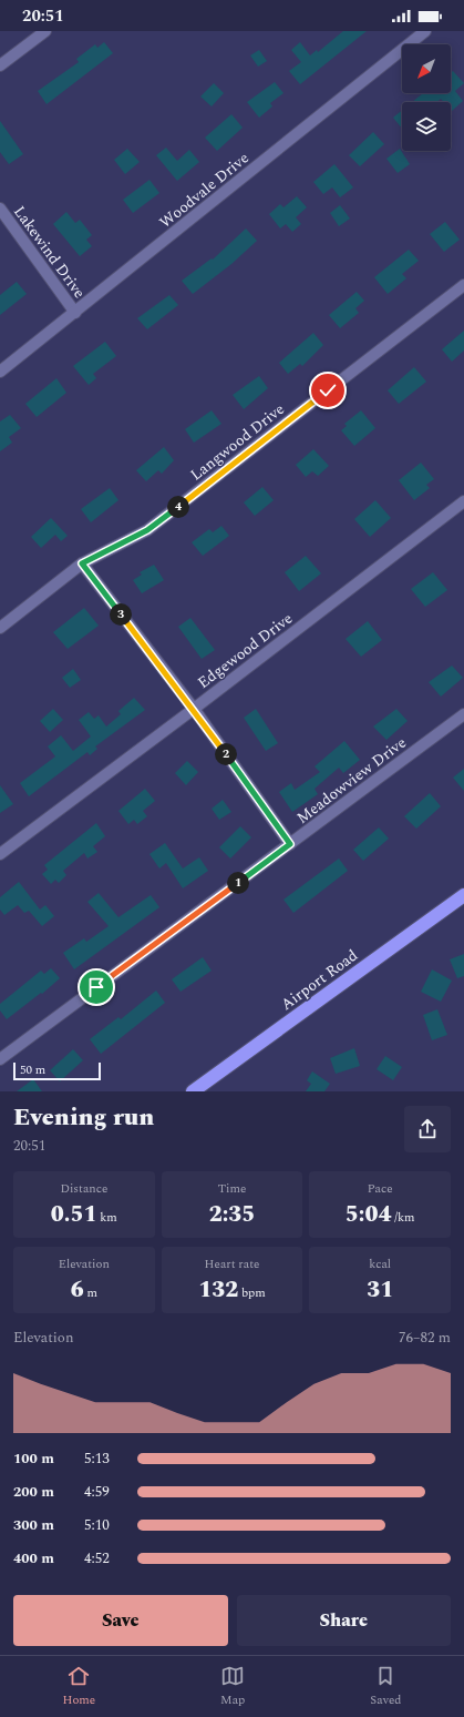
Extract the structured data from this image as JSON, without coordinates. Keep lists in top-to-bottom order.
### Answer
{
  "streets": {
    "highway": ["Airport Road"],
    "street": [
      "Woodvale Drive",
      "Lakewind Drive",
      "Langwood Drive",
      "Edgewood Drive",
      "Meadowview Drive"
    ]
  },
  "crossings": [
    ["Woodvale Drive", "Lakewind Drive"]
  ],
  "scale_bar": "50 m",
  "north": "bottom left",
  "page": {
    "status": "20:51",
    "pins": [
      "4",
      "3",
      "2",
      "1"
    ],
    "scale": "50 m",
    "heading": ["Evening run", "20:51"],
    "stats": [
      ["Distance", "0.51 km"],
      ["Time", "2:35"],
      ["Pace", "5:04 /km"],
      ["Elevation", "6 m"],
      ["Heart rate", "132 bpm"],
      ["kcal", "31"]
    ],
    "chart": ["Elevation", "76–82 m"],
    "list": [
      {
        "name": "100 m",
        "note": "5:13"
      },
      {
        "name": "200 m",
        "note": "4:59"
      },
      {
        "name": "300 m",
        "note": "5:10"
      },
      {
        "name": "400 m",
        "note": "4:52"
      }
    ],
    "buttons": ["Save", "Share"],
    "tabs": ["Home", "Map", "Saved"]
  }
}
